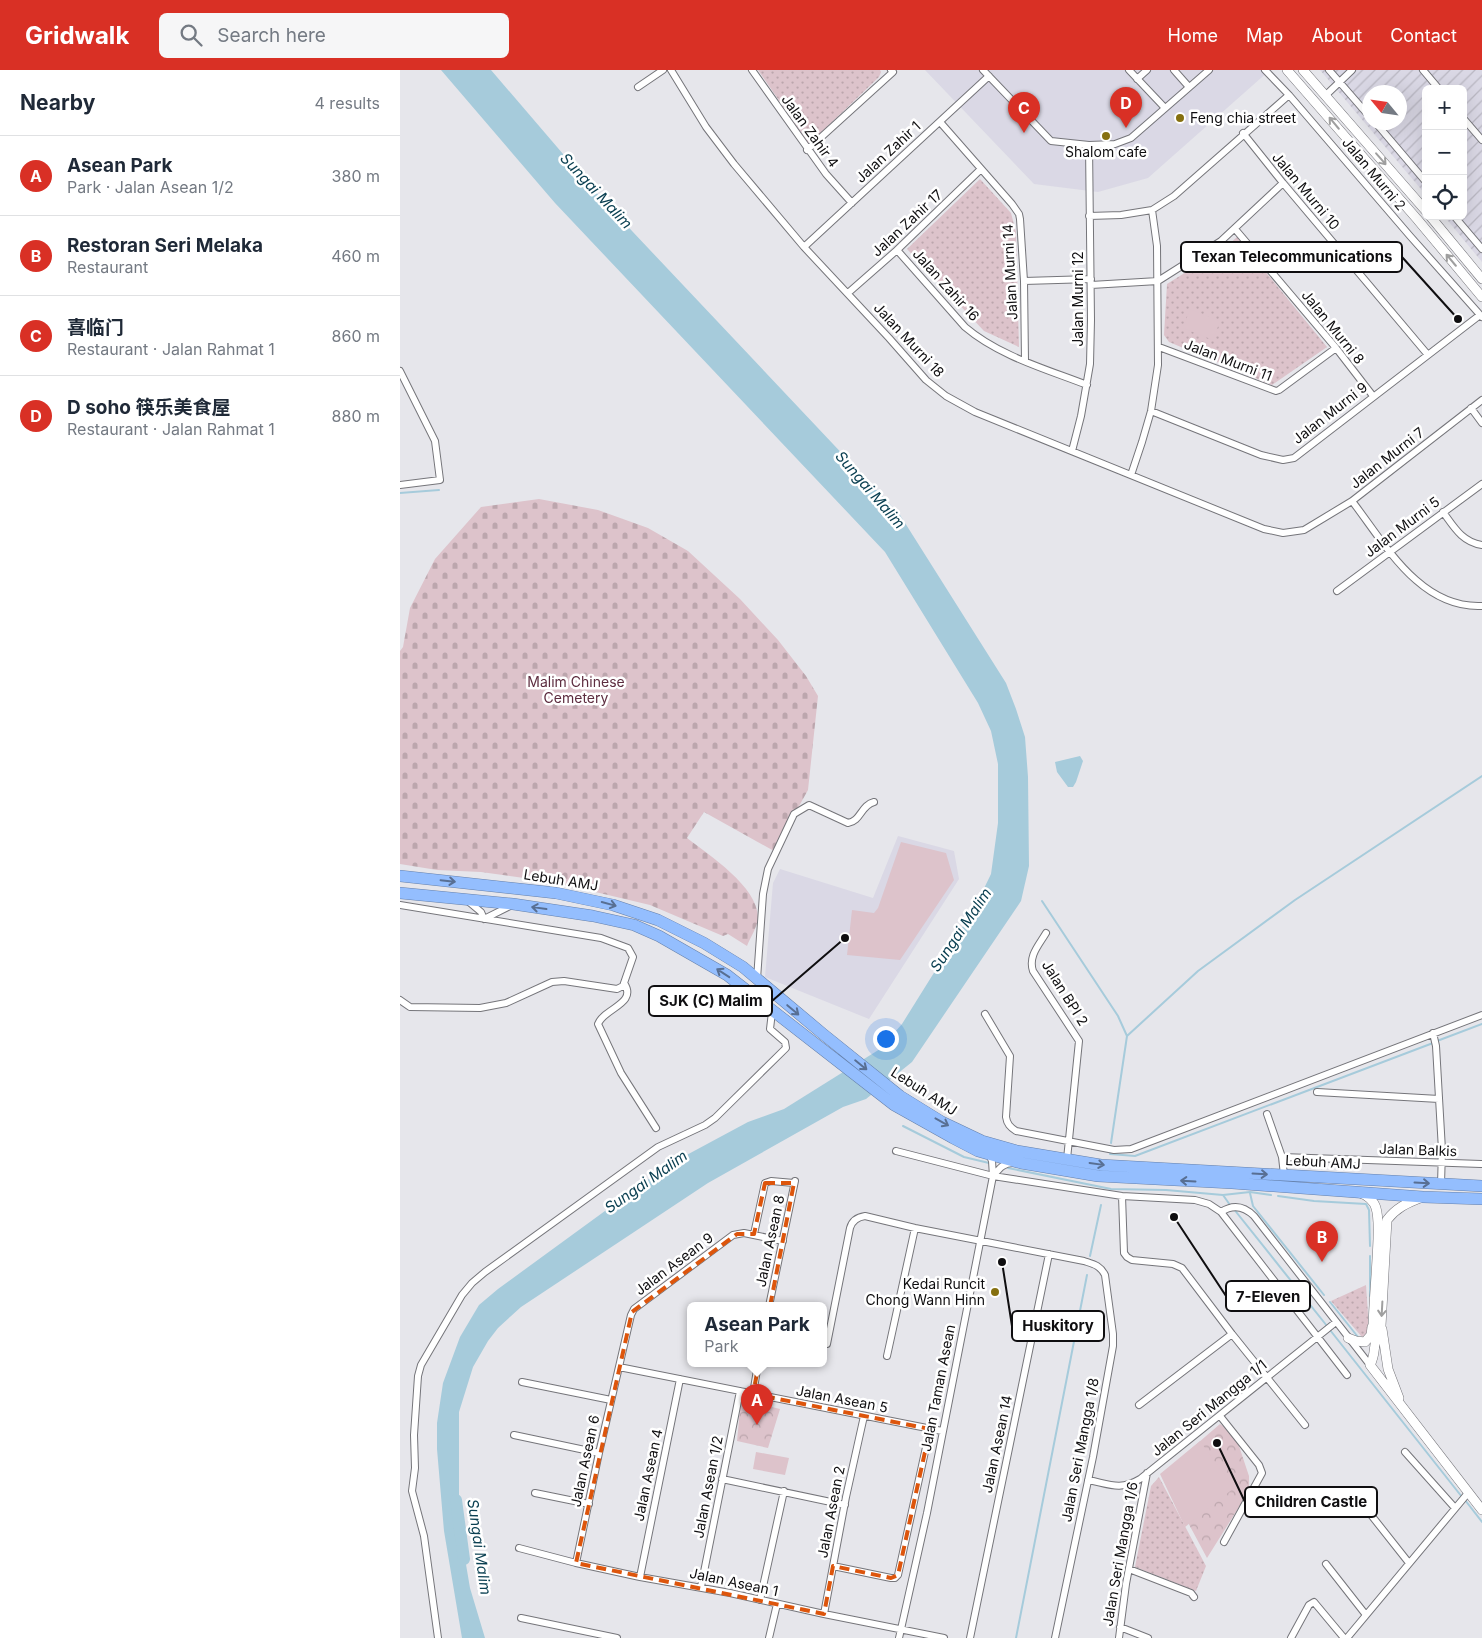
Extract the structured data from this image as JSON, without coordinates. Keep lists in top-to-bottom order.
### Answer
{
  "streets": {
    "highway": ["Lebuh AMJ"],
    "street": [
      "Jalan Zahir 4",
      "Jalan Zahir 1",
      "Jalan Murni 2",
      "Jalan Murni 10",
      "Jalan Zahir 17",
      "Jalan Murni 14",
      "Jalan Zahir 16",
      "Jalan Murni 12",
      "Jalan Murni 8",
      "Jalan Murni 18",
      "Jalan Murni 11",
      "Jalan Murni 9",
      "Jalan Murni 7",
      "Jalan Murni 5",
      "Jalan BPI 2",
      "Jalan Balkis",
      "Jalan Asean 8",
      "Jalan Asean 9",
      "Jalan Taman Asean",
      "Jalan Asean 5",
      "Jalan Seri Mangga 1/1",
      "Jalan Asean 14",
      "Jalan Seri Mangga 1/8",
      "Jalan Asean 6",
      "Jalan Asean 4",
      "Jalan Asean 1/2",
      "Jalan Asean 2",
      "Jalan Seri Mangga 1/6",
      "Jalan Asean 1"
    ]
  },
  "crossings": [
    ["Jalan Zahir 4", "Jalan Zahir 1"],
    ["Jalan Zahir 1", "Jalan Murni 14"],
    ["Jalan Zahir 1", "Jalan Murni 18"],
    ["Jalan Murni 2", "Jalan Murni 9"],
    ["Jalan Murni 10", "Jalan Murni 9"],
    ["Jalan Zahir 17", "Jalan Murni 14"],
    ["Jalan Zahir 17", "Jalan Zahir 16"],
    ["Jalan Zahir 17", "Jalan Murni 18"],
    ["Jalan Murni 14", "Jalan Zahir 16"],
    ["Jalan Zahir 16", "Jalan Murni 12"],
    ["Jalan Murni 12", "Jalan Murni 18"],
    ["Jalan Murni 8", "Jalan Murni 11"],
    ["Jalan Murni 8", "Jalan Murni 9"],
    ["Jalan Murni 18", "Jalan Murni 7"],
    ["Lebuh AMJ", "Jalan BPI 2"],
    ["Jalan Asean 8", "Jalan Asean 9"],
    ["Jalan Asean 9", "Jalan Asean 5"],
    ["Jalan Asean 9", "Jalan Asean 6"],
    ["Jalan Taman Asean", "Jalan Asean 5"],
    ["Jalan Taman Asean", "Jalan Asean 1"],
    ["Jalan Asean 5", "Jalan Asean 6"],
    ["Jalan Asean 5", "Jalan Asean 4"],
    ["Jalan Asean 5", "Jalan Asean 1/2"],
    ["Jalan Asean 5", "Jalan Asean 2"],
    ["Jalan Seri Mangga 1/1", "Jalan Seri Mangga 1/8"],
    ["Jalan Seri Mangga 1/1", "Jalan Seri Mangga 1/6"],
    ["Jalan Asean 14", "Jalan Seri Mangga 1/8"],
    ["Jalan Asean 6", "Jalan Asean 1"],
    ["Jalan Asean 4", "Jalan Asean 1"],
    ["Jalan Asean 1/2", "Jalan Asean 1"],
    ["Jalan Asean 2", "Jalan Asean 1"]
  ],
  "water": ["Sungai Malim"],
  "parks": ["Malim Chinese Cemetery"],
  "places": [
    "Feng chia street",
    "Shalom cafe",
    "Texan Telecommunications",
    "SJK (C) Malim",
    "7-Eleven",
    "Huskitory",
    "Kedai Runcit Chong Wann Hinn",
    "Children Castle"
  ],
  "north": "top left",
  "page": {
    "header": "Gridwalk",
    "search": "Search here",
    "nav": [
      "Home",
      "Map",
      "About",
      "Contact"
    ],
    "heading": ["Nearby", "4 results"],
    "map_buttons": ["+", "−"],
    "pins": [
      "D",
      "C",
      "B",
      "A"
    ],
    "list": [
      {
        "mark": "A",
        "name": "Asean Park",
        "note": "Park · Jalan Asean 1/2",
        "value": "380 m"
      },
      {
        "mark": "B",
        "name": "Restoran Seri Melaka",
        "note": "Restaurant",
        "value": "460 m"
      },
      {
        "mark": "C",
        "name": "喜临门",
        "note": "Restaurant · Jalan Rahmat 1",
        "value": "860 m"
      },
      {
        "mark": "D",
        "name": "D soho 筷乐美食屋",
        "note": "Restaurant · Jalan Rahmat 1",
        "value": "880 m"
      }
    ],
    "popup": ["Asean Park", "Park"]
  }
}
